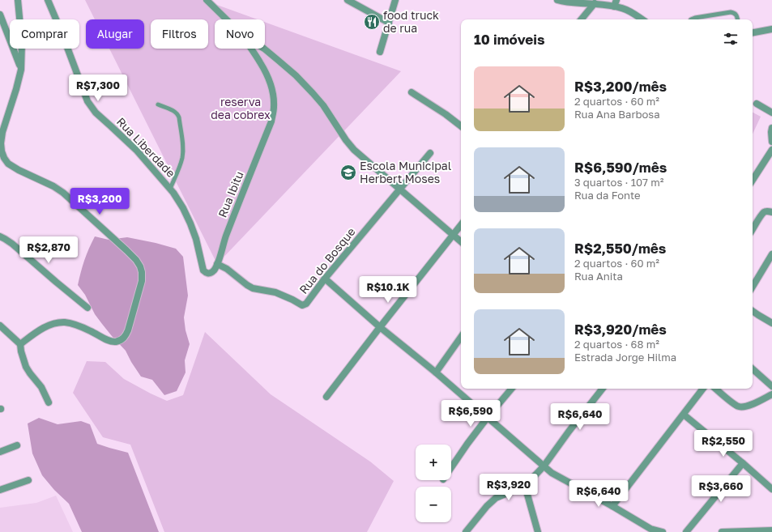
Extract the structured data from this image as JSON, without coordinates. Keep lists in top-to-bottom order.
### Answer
{
  "streets": {
    "street": ["Rua Liberdade", "Rua Ibitu", "Rua do Bosque"]
  },
  "crossings": [
    ["Rua Ibitu", "Rua do Bosque"]
  ],
  "parks": ["reserva dea cobrex"],
  "places": {
    "restaurant": ["food truck de rua"],
    "school or university": ["Escola Municipal Herbert Moses"]
  },
  "page": {
    "chip": [
      "Comprar",
      "Alugar",
      "Filtros",
      "Novo"
    ],
    "heading": "10 imóveis",
    "list": [
      {
        "name": "R$3,200/mês",
        "note": "2 quartos · 60 m² · Rua Ana Barbosa"
      },
      {
        "name": "R$6,590/mês",
        "note": "3 quartos · 107 m² · Rua da Fonte"
      },
      {
        "name": "R$2,550/mês",
        "note": "2 quartos · 60 m² · Rua Anita"
      },
      {
        "name": "R$3,920/mês",
        "note": "2 quartos · 68 m² · Estrada Jorge Hilma"
      }
    ],
    "price": [
      "R$7,300",
      "R$3,200",
      "R$2,870",
      "R$10.1K",
      "R$6,590",
      "R$6,640",
      "R$2,550",
      "R$3,920",
      "R$3,660",
      "R$6,640"
    ],
    "map_buttons": ["+", "−"]
  }
}
